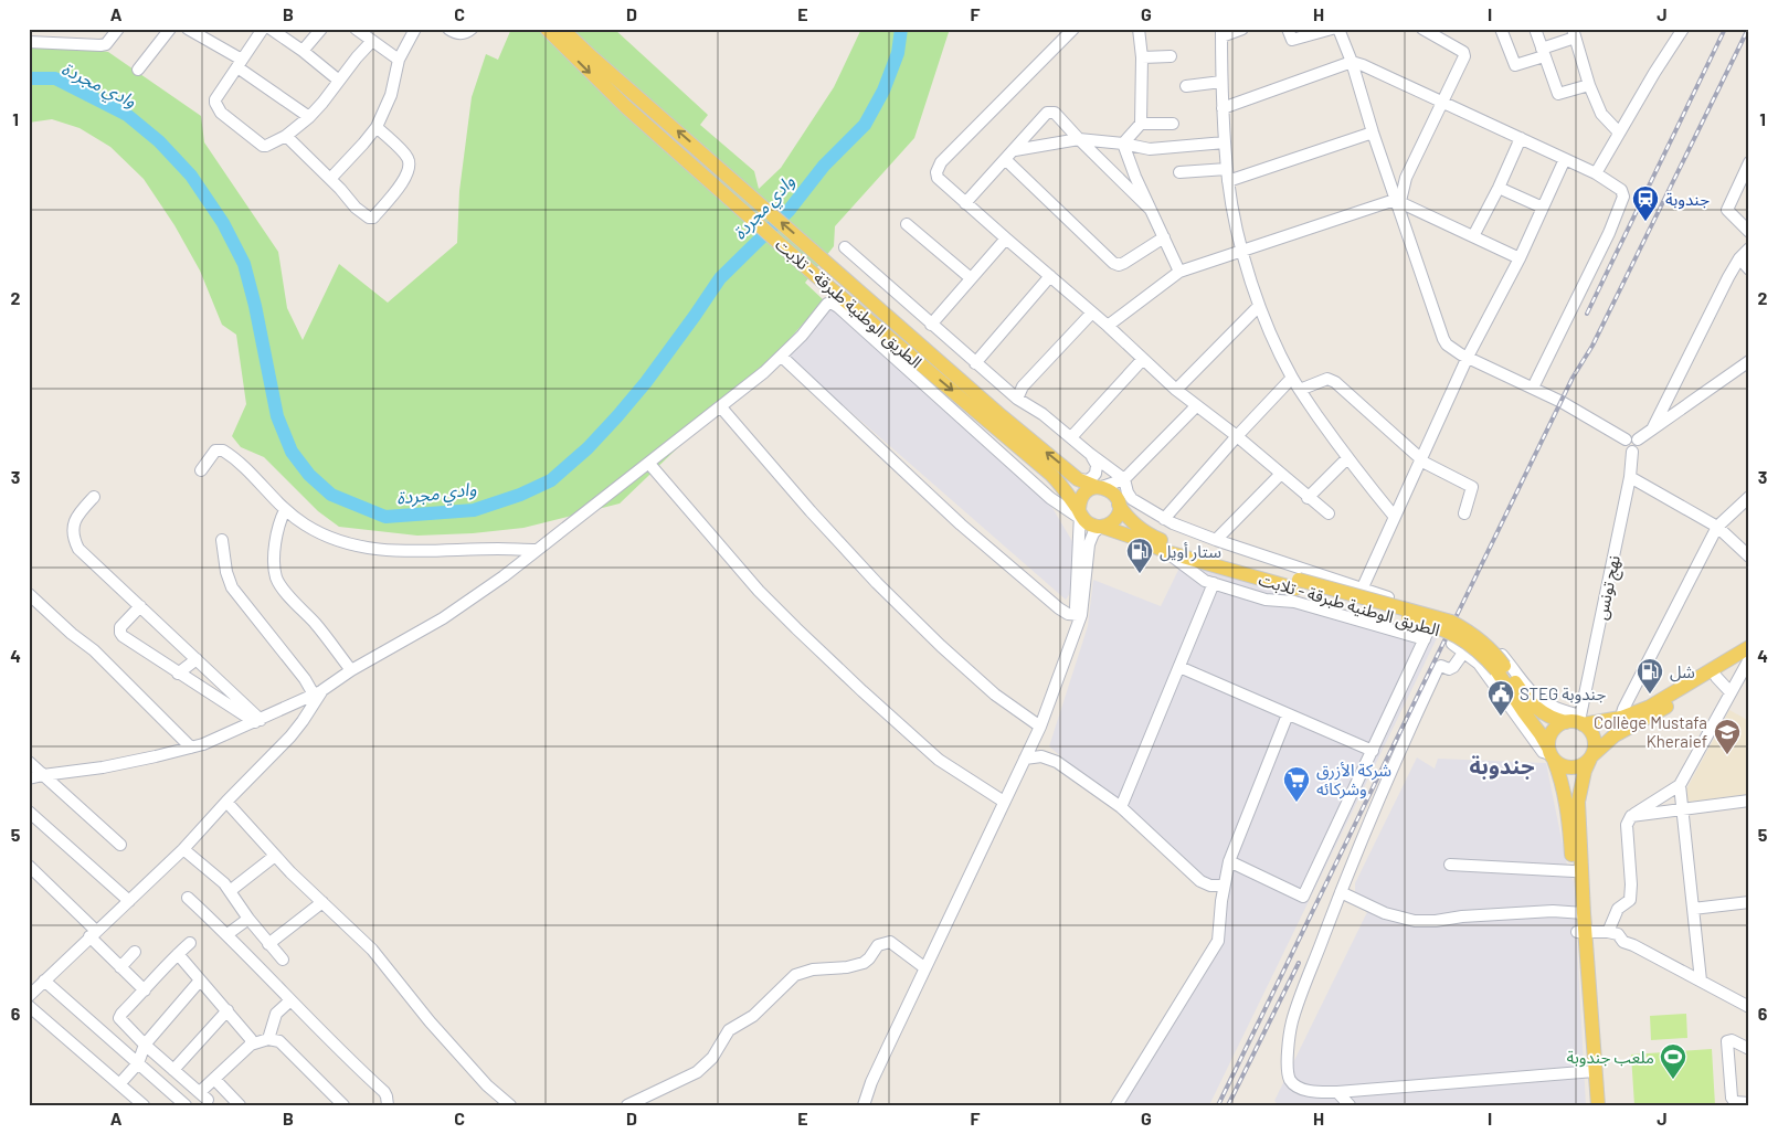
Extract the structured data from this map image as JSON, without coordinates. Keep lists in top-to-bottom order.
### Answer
{
  "streets": {
    "main road": ["الطريق الوطنية طبرقة - تلابت"],
    "street": ["نهج تونس"]
  },
  "crossings": [
    ["الطريق الوطنية طبرقة - تلابت", "نهج تونس"]
  ],
  "districts": ["جندوبة"],
  "water": ["وادي مجردة"],
  "places": {
    "station": ["جندوبة"],
    "fuel station": ["ستار أويل", "شل"],
    "public building": ["STEG جندوبة"],
    "school or university": ["Collège Mustafa Kheraief"],
    "supermarket": ["شركة الأزرق وشركائه"],
    "sports": ["ملعب جندوبة"]
  },
  "grid": {
    "columns": [
      "A",
      "B",
      "C",
      "D",
      "E",
      "F",
      "G",
      "H",
      "I",
      "J"
    ],
    "rows": [
      "1",
      "2",
      "3",
      "4",
      "5",
      "6"
    ]
  }
}
